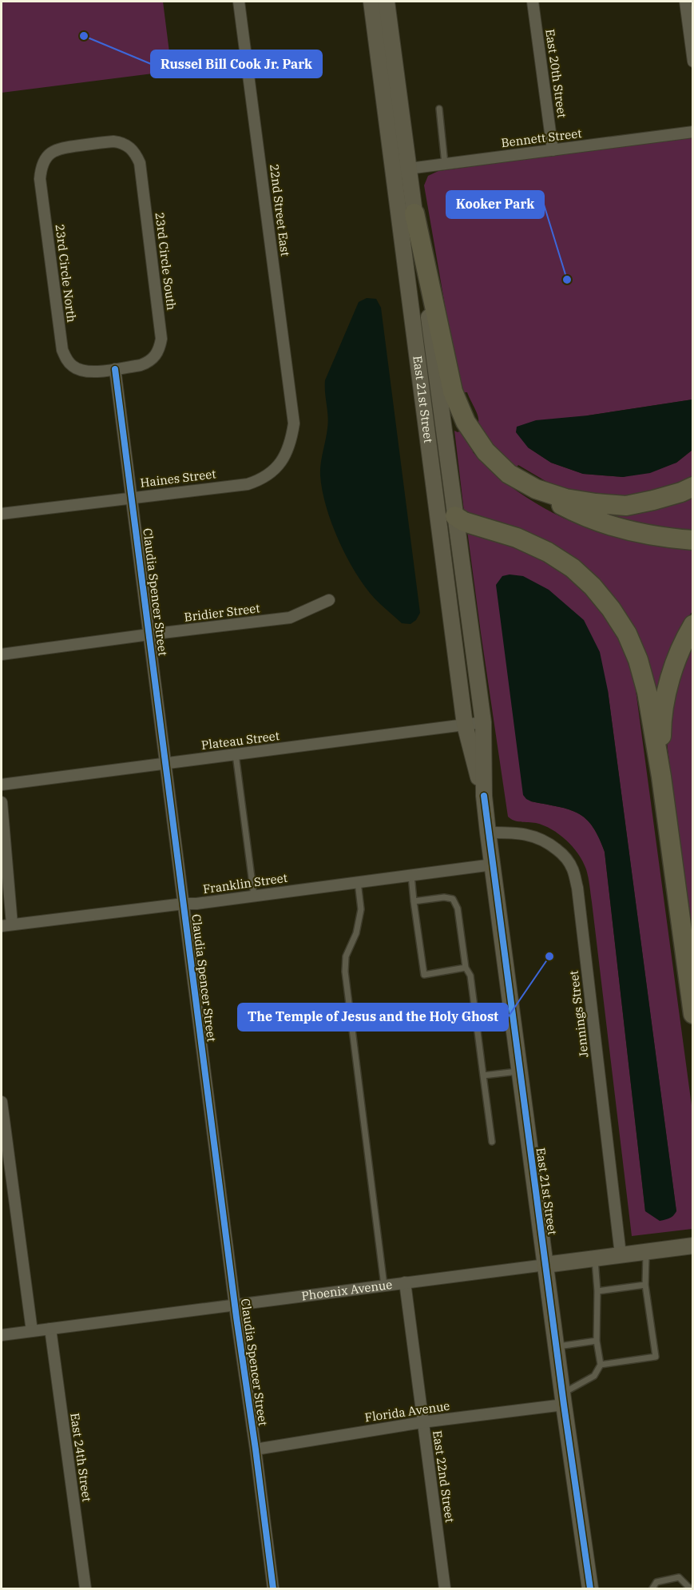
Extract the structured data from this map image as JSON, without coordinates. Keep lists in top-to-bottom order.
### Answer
{
  "streets": {
    "main road": ["East 21st Street", "Phoenix Avenue"],
    "street": [
      "East 20th Street",
      "Bennett Street",
      "22nd Street East",
      "23rd Circle South",
      "23rd Circle North",
      "Haines Street",
      "Claudia Spencer Street",
      "Bridier Street",
      "Plateau Street",
      "Franklin Street",
      "Jennings Street",
      "Florida Avenue",
      "East 24th Street",
      "East 22nd Street"
    ]
  },
  "crossings": [
    ["East 20th Street", "Bennett Street"],
    ["Bennett Street", "East 21st Street"],
    ["22nd Street East", "Haines Street"],
    ["23rd Circle South", "23rd Circle North"],
    ["23rd Circle South", "Claudia Spencer Street"],
    ["23rd Circle North", "Claudia Spencer Street"],
    ["East 21st Street", "Plateau Street"],
    ["East 21st Street", "Franklin Street"],
    ["East 21st Street", "Jennings Street"],
    ["East 21st Street", "Phoenix Avenue"],
    ["East 21st Street", "Florida Avenue"],
    ["Haines Street", "Claudia Spencer Street"],
    ["Claudia Spencer Street", "Bridier Street"],
    ["Claudia Spencer Street", "Plateau Street"],
    ["Claudia Spencer Street", "Franklin Street"],
    ["Claudia Spencer Street", "Phoenix Avenue"],
    ["Claudia Spencer Street", "Florida Avenue"],
    ["Jennings Street", "Phoenix Avenue"],
    ["Phoenix Avenue", "East 24th Street"],
    ["Phoenix Avenue", "East 22nd Street"],
    ["Florida Avenue", "East 22nd Street"]
  ],
  "places": ["Russel Bill Cook Jr. Park", "Kooker Park", "The Temple of Jesus and the Holy Ghost"]
}
